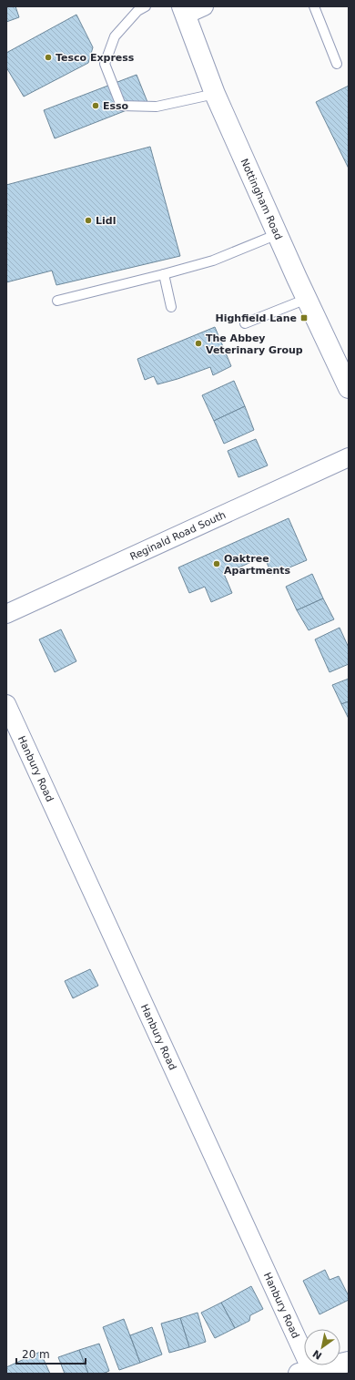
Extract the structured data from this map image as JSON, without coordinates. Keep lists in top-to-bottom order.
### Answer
{
  "streets": {
    "street": ["Nottingham Road", "Reginald Road South", "Hanbury Road"]
  },
  "places": {
    "other": [
      "Tesco Express",
      "Esso",
      "Lidl",
      "The Abbey Veterinary Group",
      "Oaktree Apartments"
    ],
    "transit": ["Highfield Lane"]
  },
  "scale_bar": "20 m",
  "north": "bottom left"
}
